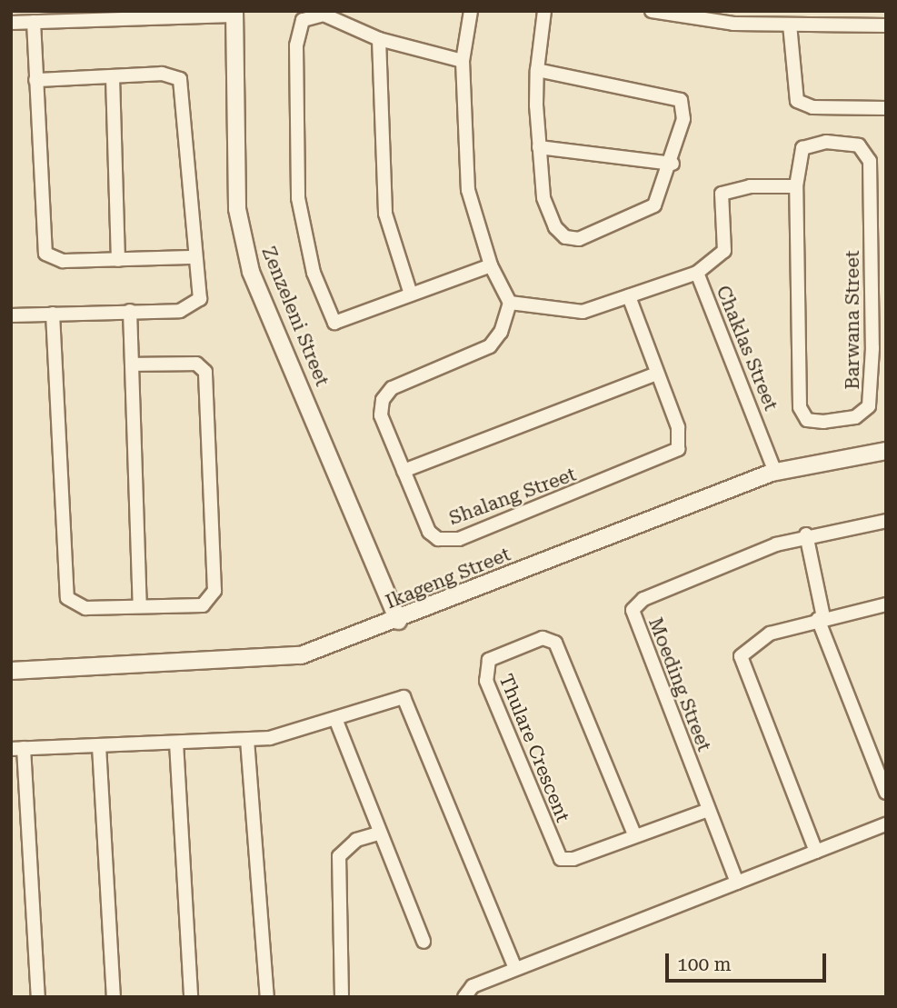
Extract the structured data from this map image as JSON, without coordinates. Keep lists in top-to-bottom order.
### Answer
{
  "streets": {
    "street": [
      "Zenzeleni Street",
      "Barwana Street",
      "Chaklas Street",
      "Shalang Street",
      "Ikageng Street",
      "Moeding Street",
      "Thulare Crescent"
    ]
  },
  "crossings": [
    ["Zenzeleni Street", "Ikageng Street"],
    ["Chaklas Street", "Shalang Street"],
    ["Chaklas Street", "Ikageng Street"],
    ["Moeding Street", "Thulare Crescent"]
  ],
  "scale_bar": "100 m"
}
